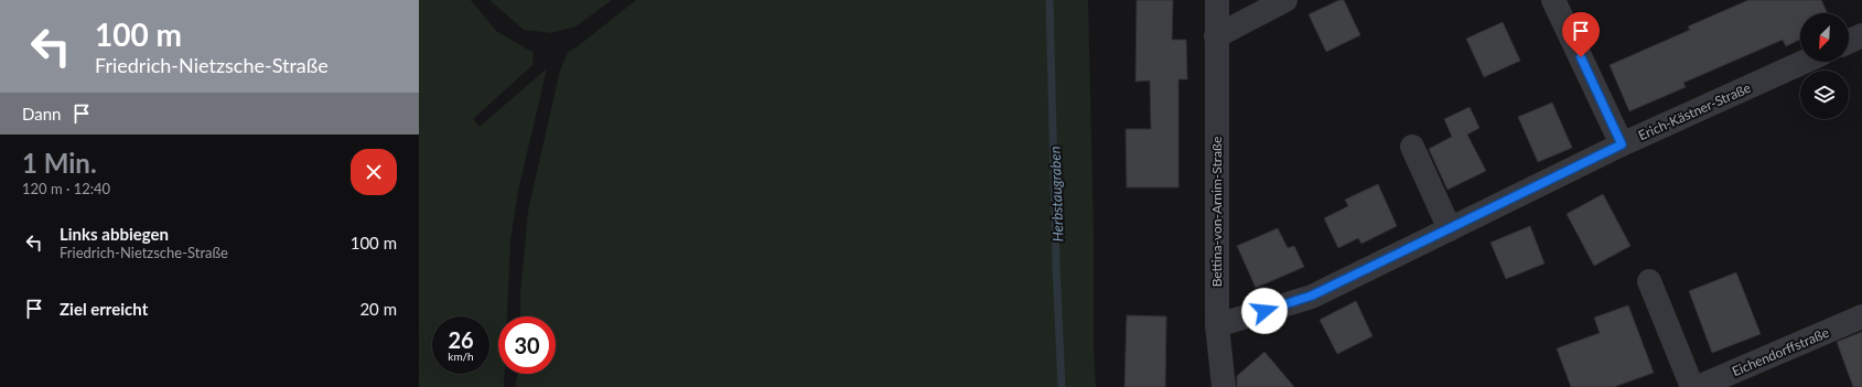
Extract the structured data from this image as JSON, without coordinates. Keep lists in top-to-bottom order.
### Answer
{
  "streets": {
    "street": ["Erich-Kästner-Straße", "Bettina-von-Arnim-Straße", "Eichendorffstraße"]
  },
  "crossings": [
    ["Erich-Kästner-Straße", "Bettina-von-Arnim-Straße"]
  ],
  "water": ["Herbstaugraben"],
  "north": "bottom left",
  "page": {
    "turn": ["100 m", "Friedrich-Nietzsche-Straße"],
    "then": "Dann",
    "heading": ["1 Min.", "120 m · 12:40"],
    "list": [
      {
        "name": "Links abbiegen",
        "note": "Friedrich-Nietzsche-Straße",
        "value": "100 m"
      },
      {
        "name": "Ziel erreicht",
        "value": "20 m"
      }
    ],
    "speed": "26 km/h",
    "limit": "30"
  }
}
